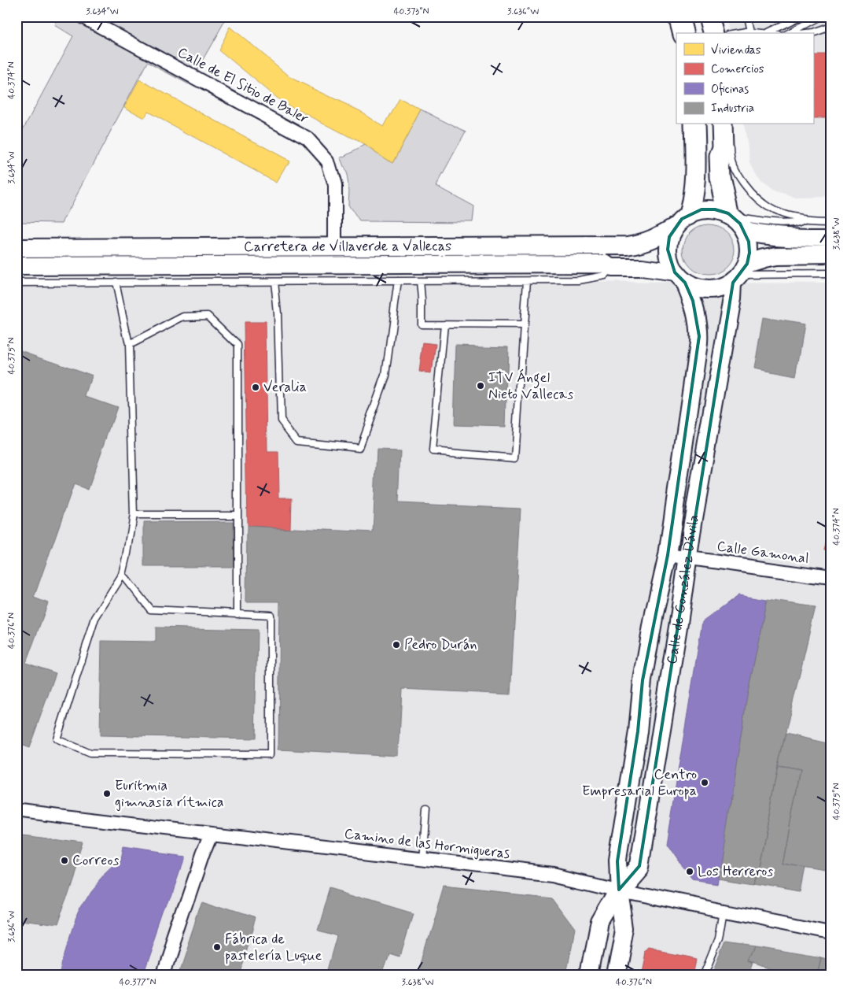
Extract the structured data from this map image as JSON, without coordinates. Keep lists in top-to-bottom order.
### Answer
{
  "streets": {
    "main road": ["Carretera de Villaverde a Vallecas", "Calle de González Dávila"],
    "street": ["Calle de El Sitio de Baler", "Calle Gamonal", "Camino de las Hormigueras"]
  },
  "crossings": [
    ["Calle de El Sitio de Baler", "Carretera de Villaverde a Vallecas"],
    ["Carretera de Villaverde a Vallecas", "Calle de González Dávila"],
    ["Calle Gamonal", "Calle de González Dávila"],
    ["Calle de González Dávila", "Camino de las Hormigueras"]
  ],
  "places": [
    "ITV Ángel Nieto Vallecas",
    "Veralia",
    "Pedro Durán",
    "Centro Empresarial Europa",
    "Euritmia gimnasia rítmica",
    "Correos",
    "Los Herreros",
    "Fábrica de pastelería Luque"
  ],
  "legend": [
    "Viviendas",
    "Comercios",
    "Oficinas",
    "Industria"
  ],
  "coordinates": [
    "3.634°W",
    "40.373°N",
    "3.636°W",
    "40.374°N",
    "3.638°W",
    "40.375°N",
    "40.376°N",
    "40.377°N"
  ]
}
